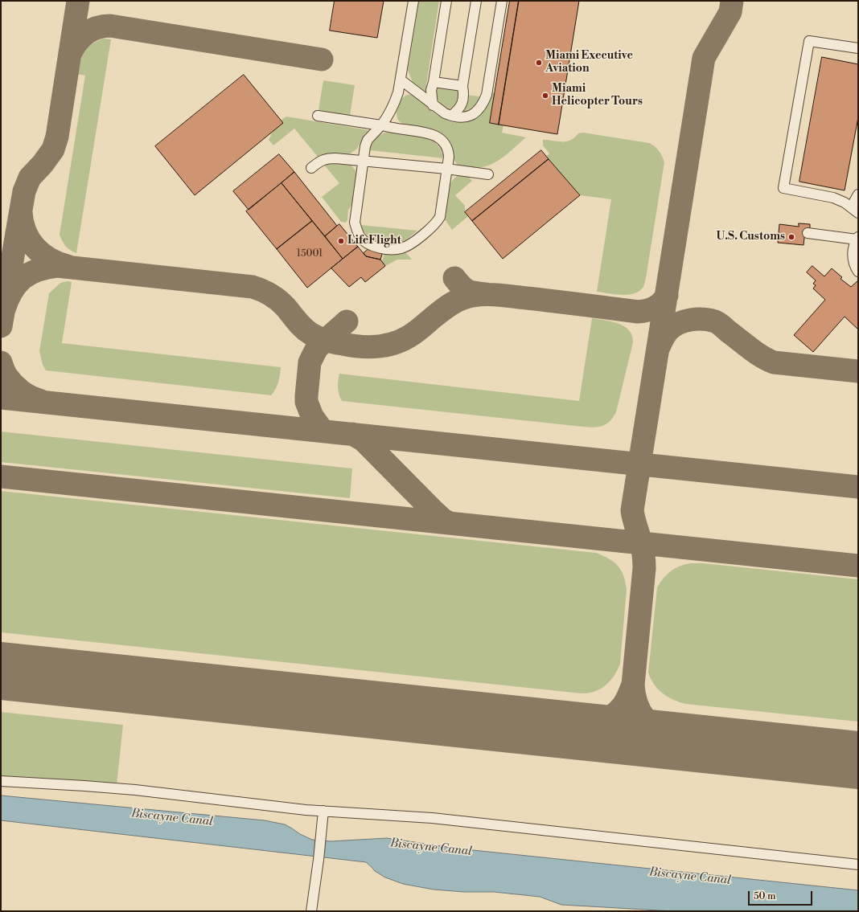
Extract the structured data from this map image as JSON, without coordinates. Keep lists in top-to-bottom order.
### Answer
{
  "water": ["Biscayne Canal"],
  "places": [
    "Miami Executive Aviation",
    "Miami Helicopter Tours",
    "U.S. Customs",
    "LifeFlight"
  ],
  "house_numbers": ["15001"],
  "scale_bar": "50 m"
}
